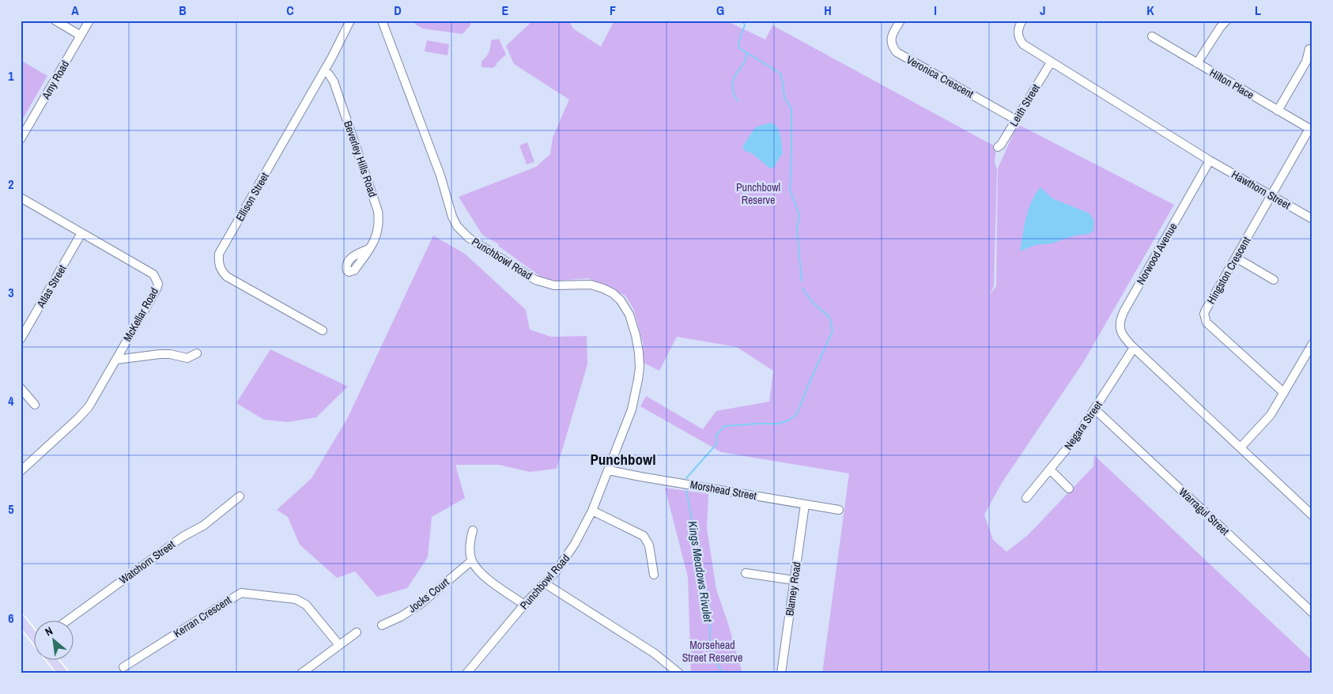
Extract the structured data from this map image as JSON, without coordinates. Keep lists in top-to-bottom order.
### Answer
{
  "streets": {
    "street": [
      "Veronica Crescent",
      "Amy Road",
      "Hilton Place",
      "Leith Street",
      "Beverley Hills Road",
      "Hawthorn Street",
      "Ellison Street",
      "Norwood Avenue",
      "Punchbowl Road",
      "Hingston Crescent",
      "Atlas Street",
      "McKellar Road",
      "Negara Street",
      "Morshead Street",
      "Warragul Street",
      "Watchorn Street",
      "Blamey Road",
      "Jocks Court",
      "Kerran Crescent"
    ]
  },
  "crossings": [
    ["Veronica Crescent", "Leith Street"],
    ["Hilton Place", "Hingston Crescent"],
    ["Beverley Hills Road", "Ellison Street"],
    ["Hawthorn Street", "Norwood Avenue"],
    ["Hawthorn Street", "Hingston Crescent"],
    ["Norwood Avenue", "Negara Street"],
    ["Punchbowl Road", "Morshead Street"],
    ["Atlas Street", "McKellar Road"],
    ["Negara Street", "Warragul Street"],
    ["Morshead Street", "Blamey Road"]
  ],
  "districts": ["Punchbowl"],
  "water": ["Kings Meadows Rivulet"],
  "parks": ["Punchbowl Reserve", "Morsehead Street Reserve"],
  "north": "top left",
  "grid": {
    "columns": [
      "A",
      "B",
      "C",
      "D",
      "E",
      "F",
      "G",
      "H",
      "I",
      "J",
      "K",
      "L"
    ],
    "rows": [
      "1",
      "2",
      "3",
      "4",
      "5",
      "6"
    ]
  }
}
